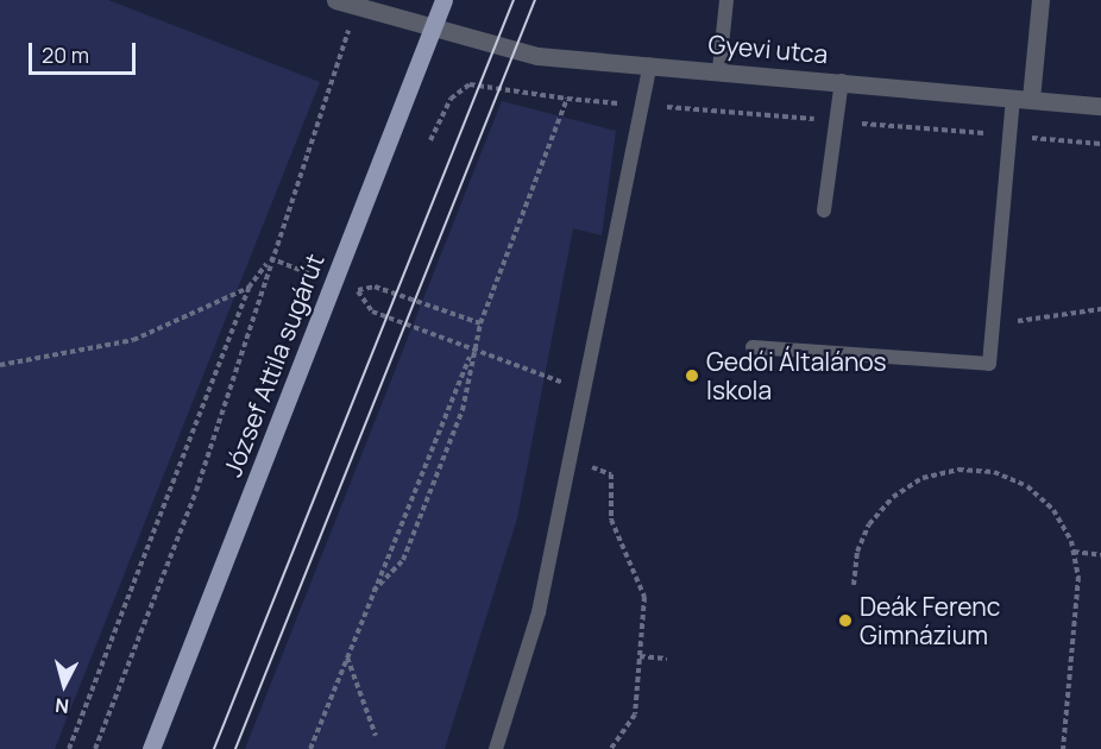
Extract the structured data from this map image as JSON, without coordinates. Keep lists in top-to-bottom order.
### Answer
{
  "streets": {
    "main road": ["József Attila sugárút"],
    "street": ["Gyevi utca"]
  },
  "crossings": [
    ["Gyevi utca", "József Attila sugárút"]
  ],
  "places": ["Gedói Általános Iskola", "Deák Ferenc Gimnázium"],
  "scale_bar": "20 m",
  "north": "bottom"
}
